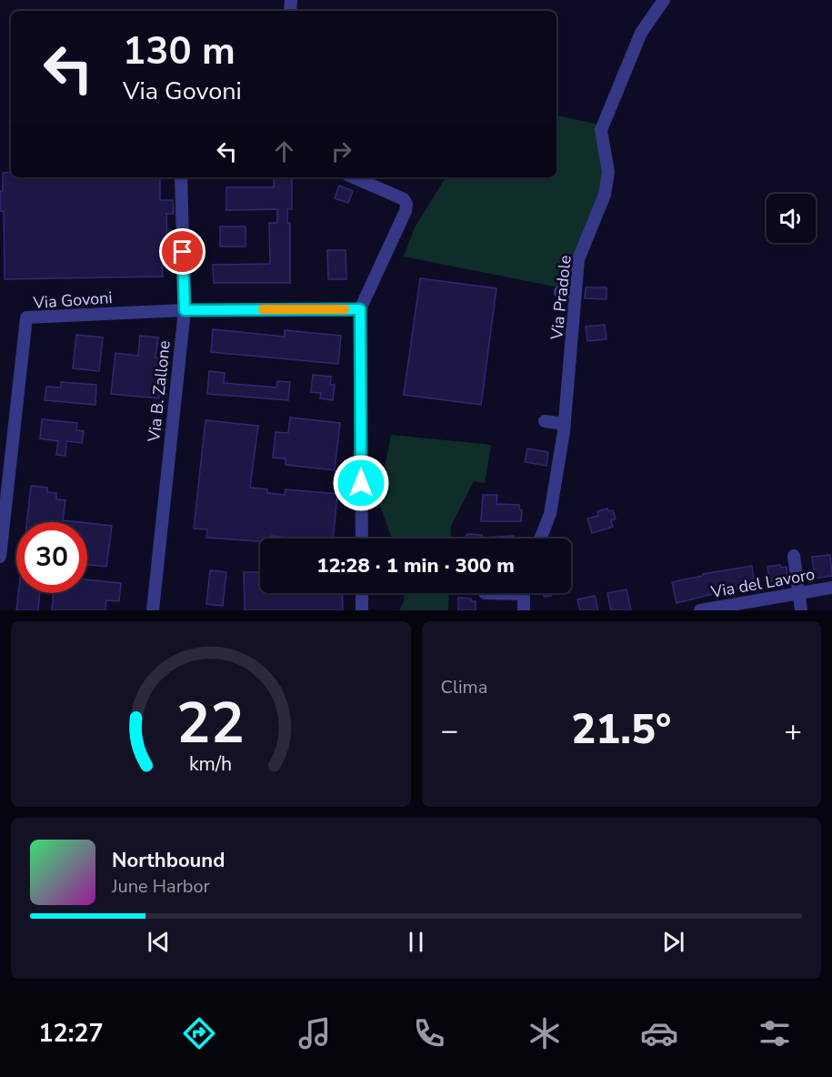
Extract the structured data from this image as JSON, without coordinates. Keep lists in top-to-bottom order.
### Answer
{
  "streets": {
    "street": [
      "Via Pradole",
      "Via Govoni",
      "Via B. Zallone",
      "Via del Lavoro"
    ]
  },
  "crossings": [
    ["Via Govoni", "Via B. Zallone"]
  ],
  "page": {
    "turn": ["130 m", "Via Govoni"],
    "limit": "30",
    "trip": "12:28 · 1 min · 300 m",
    "tile": "Clima",
    "heat": ["−", "21.5°", "+"],
    "song": ["Northbound", "June Harbor"],
    "tabs": "12:27",
    "gauge": ["22", "km/h"]
  }
}
